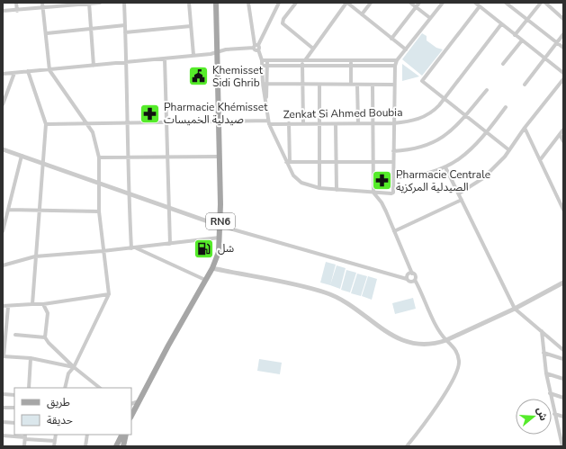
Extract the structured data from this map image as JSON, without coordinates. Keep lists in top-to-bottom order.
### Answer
{
  "streets": {
    "main road": ["RN6"],
    "street": ["Zenkat Si Ahmed Boubia"]
  },
  "crossings": [
    ["Zenkat Si Ahmed Boubia", "RN6"]
  ],
  "places": {
    "public building": ["Khemisset Sidi Ghrib"],
    "pharmacy": ["Pharmacie Khémisset صيدلية الخميسات", "Pharmacie Centrale الصيدلية المركزية"],
    "fuel station": ["شل"]
  },
  "legend": ["طريق", "حديقة"],
  "north": "right"
}
